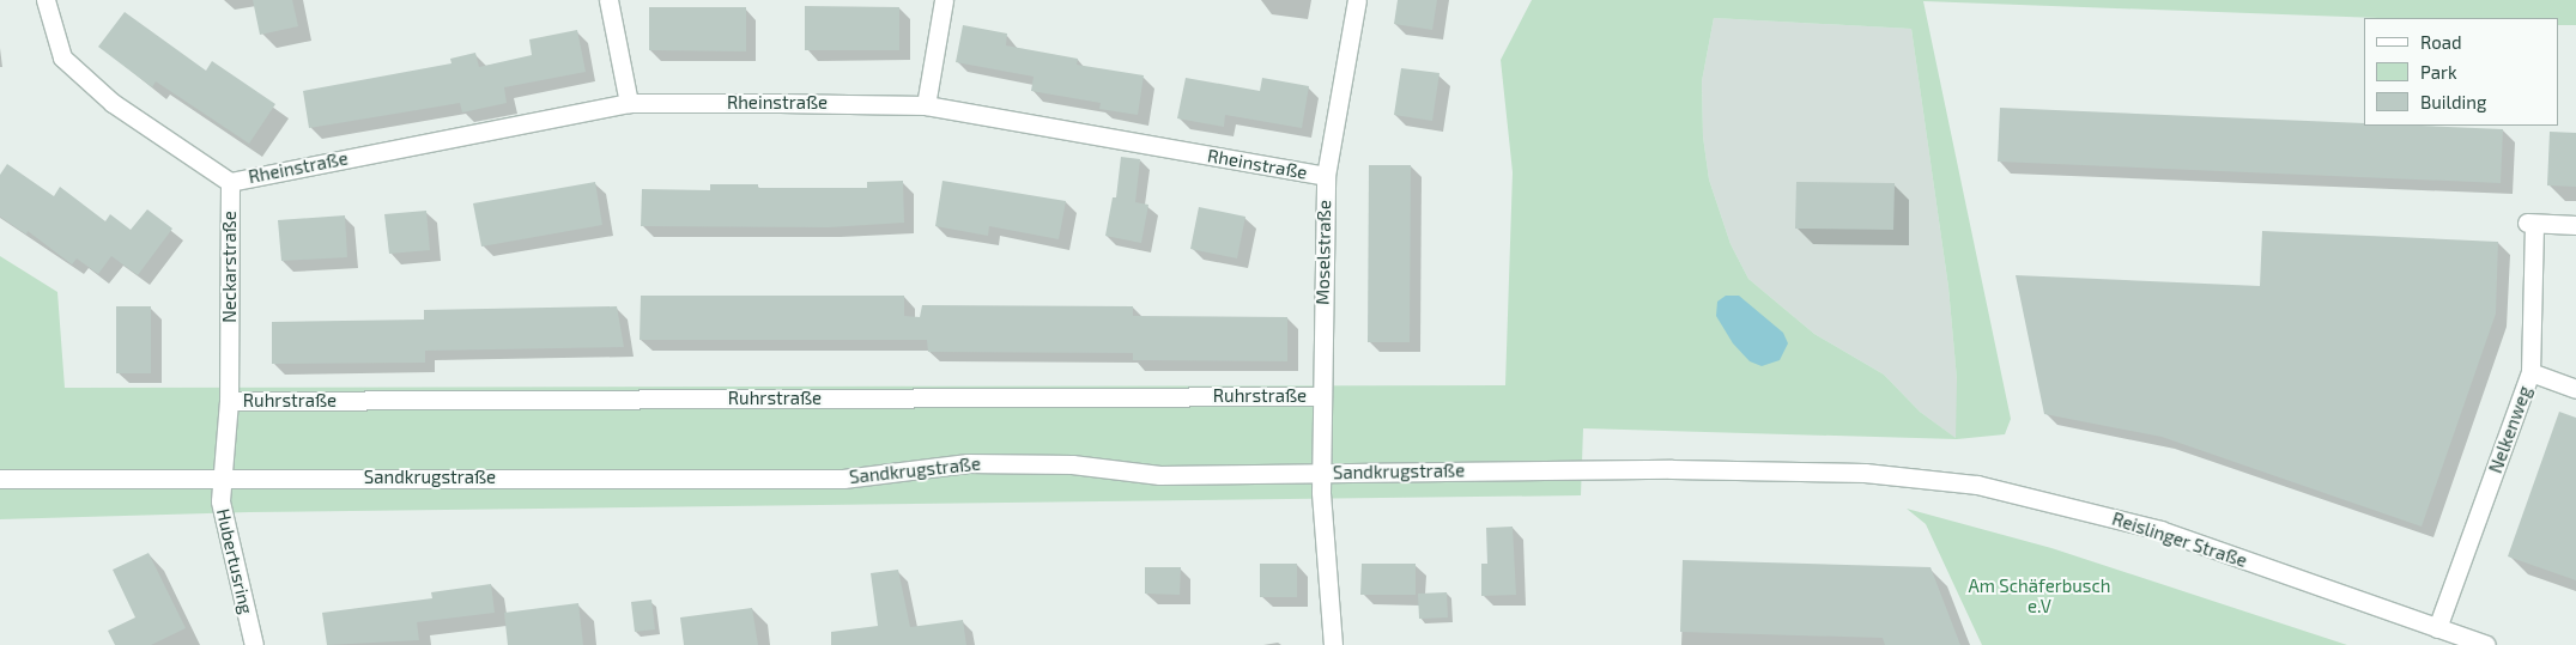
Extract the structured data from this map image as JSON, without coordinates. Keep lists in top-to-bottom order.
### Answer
{
  "streets": {
    "street": [
      "Rheinstraße",
      "Moselstraße",
      "Neckarstraße",
      "Ruhrstraße",
      "Nelkenweg",
      "Sandkrugstraße",
      "Reislinger Straße",
      "Hubertusring"
    ]
  },
  "crossings": [
    ["Rheinstraße", "Moselstraße"],
    ["Rheinstraße", "Neckarstraße"],
    ["Moselstraße", "Ruhrstraße"],
    ["Moselstraße", "Sandkrugstraße"],
    ["Neckarstraße", "Ruhrstraße"],
    ["Neckarstraße", "Sandkrugstraße"],
    ["Neckarstraße", "Hubertusring"],
    ["Nelkenweg", "Reislinger Straße"],
    ["Sandkrugstraße", "Reislinger Straße"],
    ["Sandkrugstraße", "Hubertusring"]
  ],
  "parks": ["Am Schäferbusch e.V"],
  "legend": ["Road", "Park", "Building"]
}
